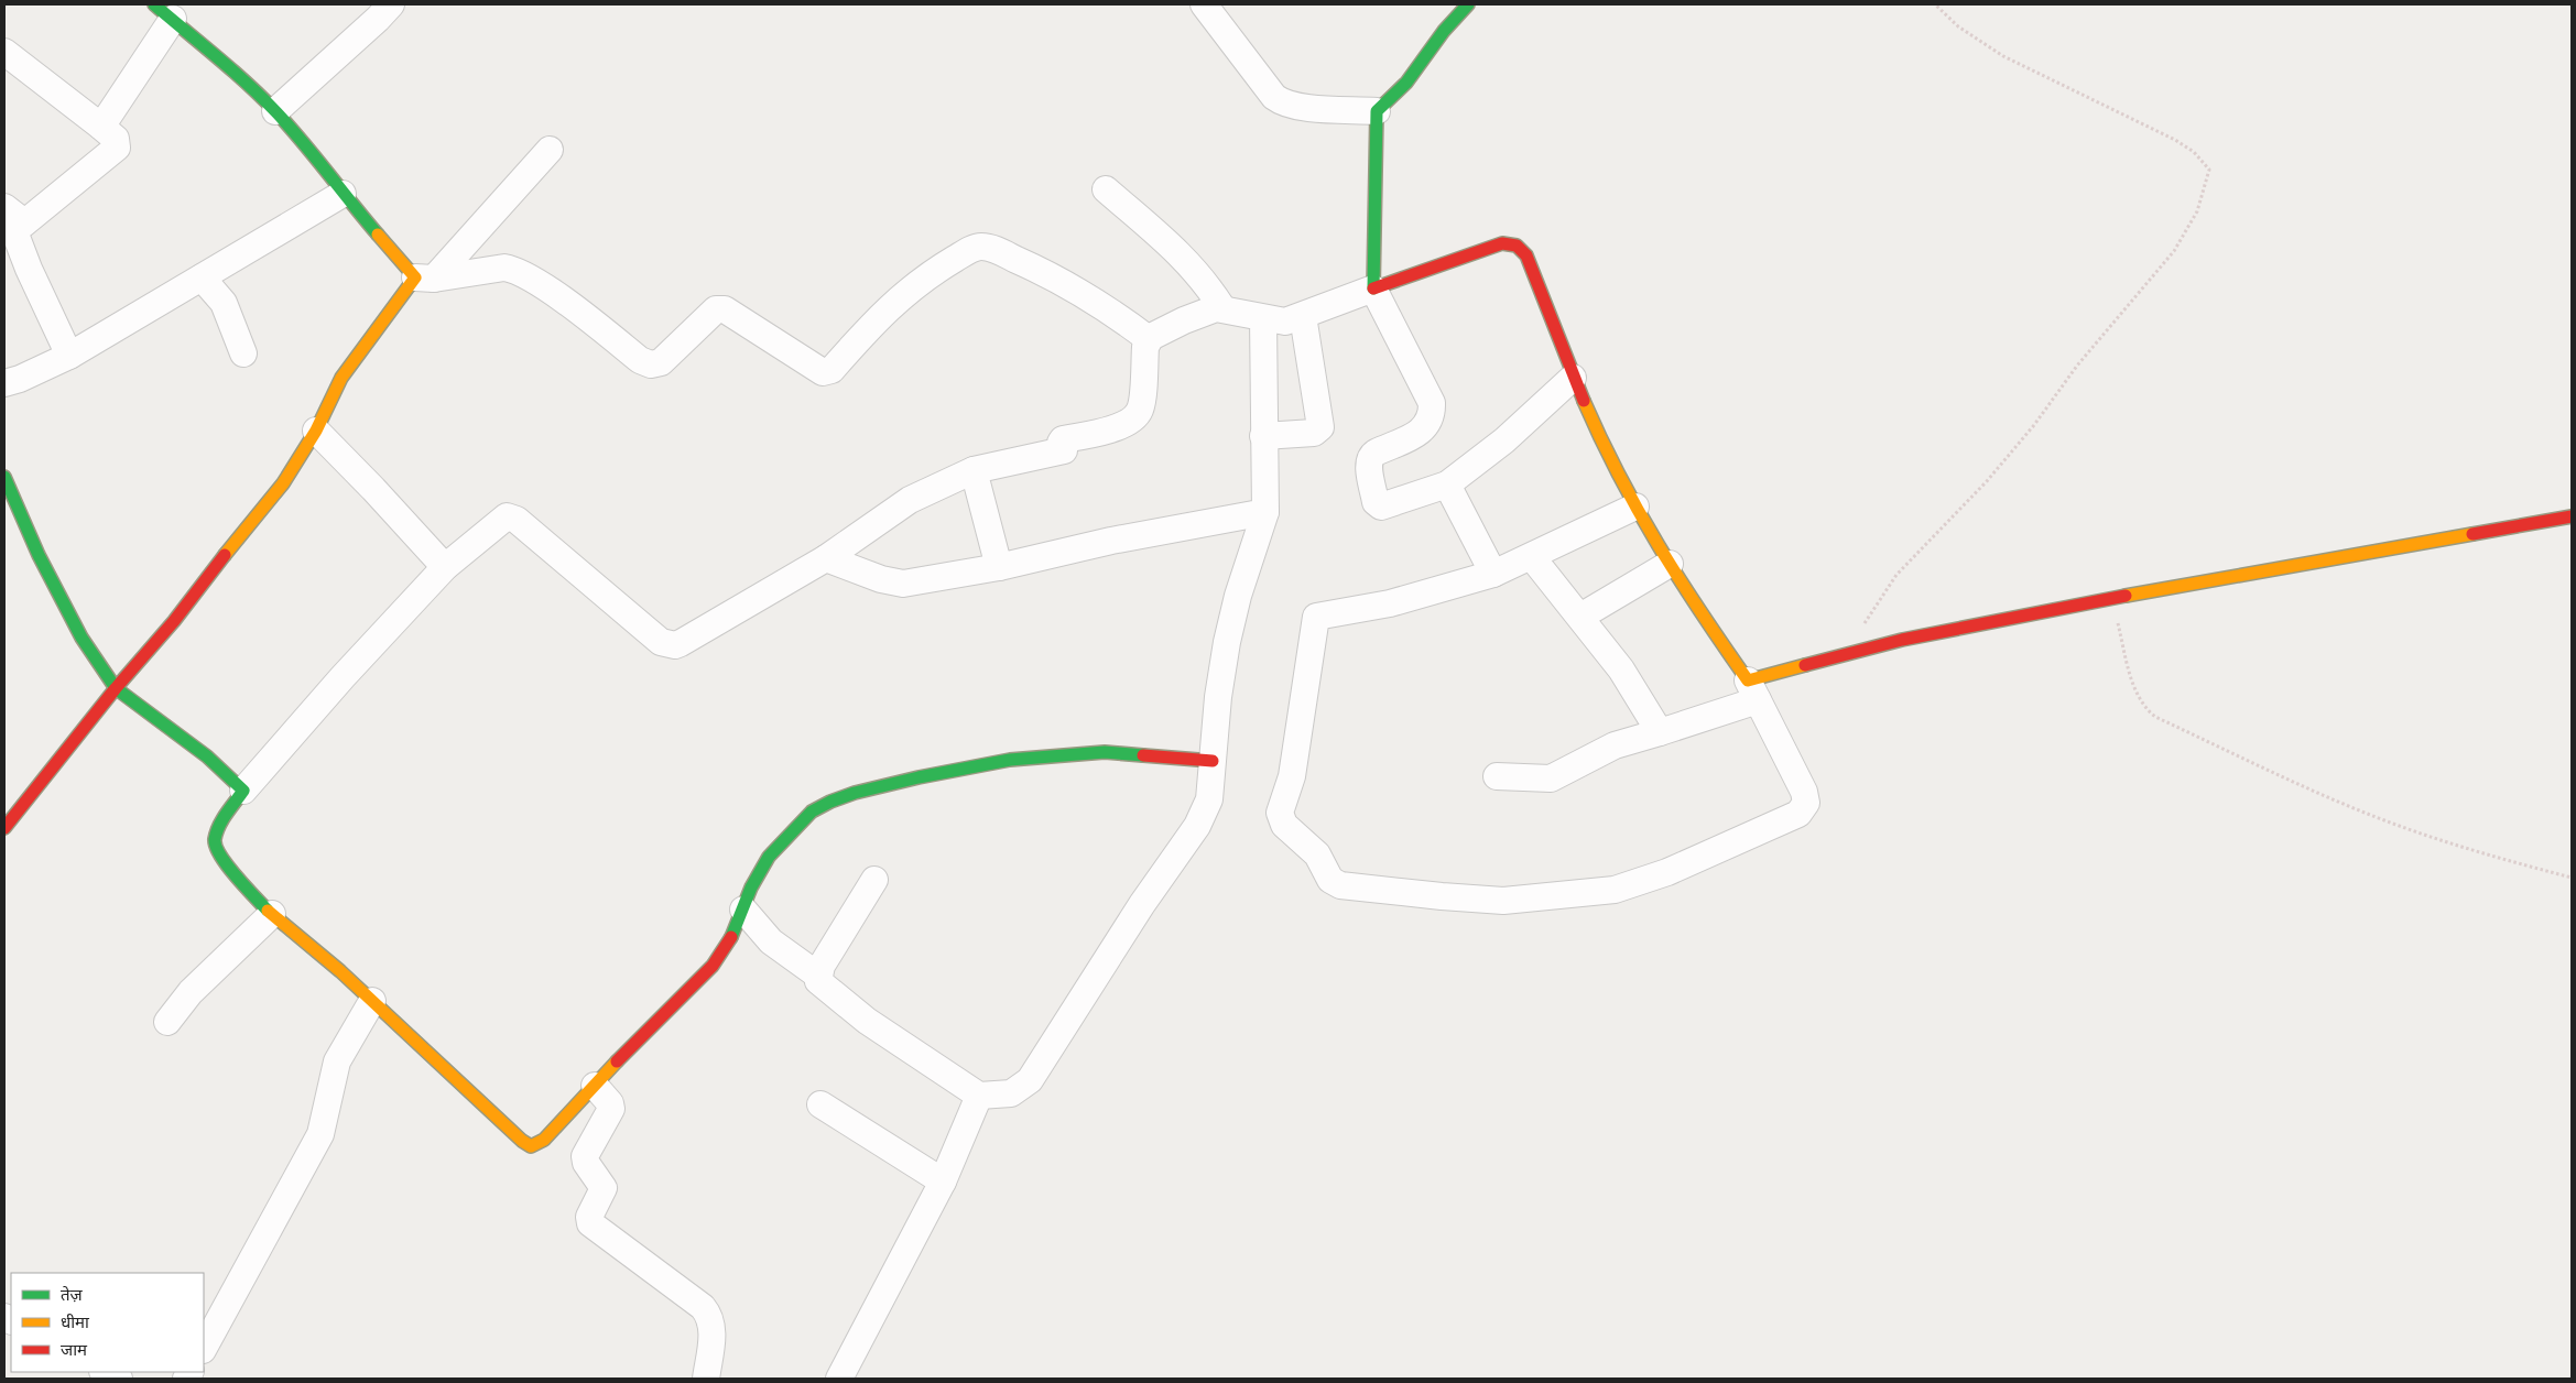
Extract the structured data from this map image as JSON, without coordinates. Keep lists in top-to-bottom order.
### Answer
{
  "legend": ["तेज़", "धीमा", "जाम"]
}
